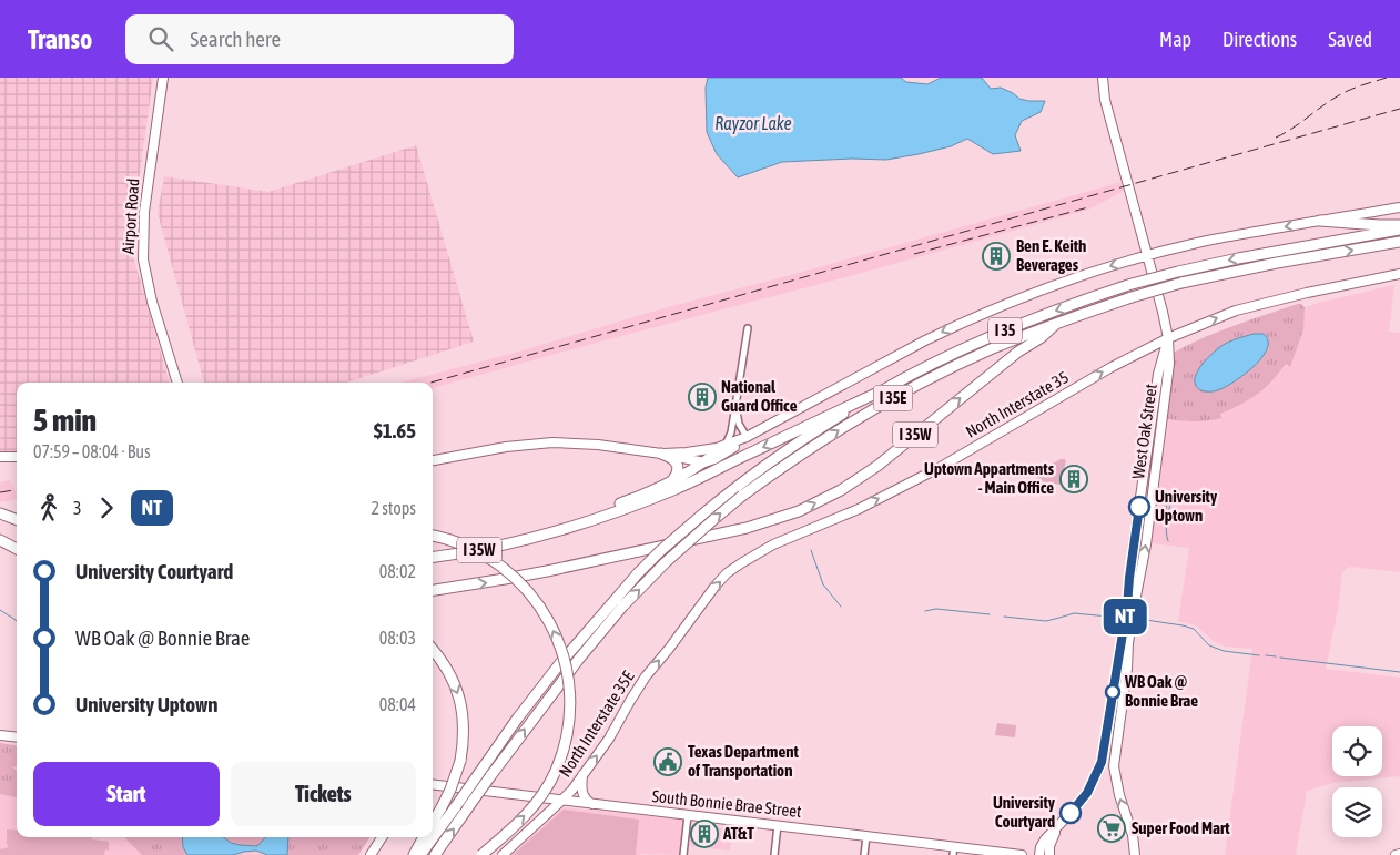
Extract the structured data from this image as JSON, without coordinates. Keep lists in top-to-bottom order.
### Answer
{
  "streets": {
    "highway": ["I 35", "I 35E", "I 35W"],
    "main road": [
      "Airport Road",
      "North Interstate 35",
      "West Oak Street",
      "North Interstate 35E",
      "South Bonnie Brae Street"
    ]
  },
  "crossings": [
    ["I 35", "I 35E"],
    ["I 35", "I 35W"],
    ["I 35E", "I 35W"],
    ["North Interstate 35", "West Oak Street"],
    ["North Interstate 35", "North Interstate 35E"],
    ["North Interstate 35E", "South Bonnie Brae Street"]
  ],
  "one_way": ["North Interstate 35", "North Interstate 35E"],
  "water": ["Rayzor Lake"],
  "places": {
    "building": [
      "Ben E. Keith Beverages",
      "National Guard Office",
      "Uptown Appartments - Main Office",
      "AT&T"
    ],
    "other": ["University Uptown", "WB Oak @ Bonnie Brae", "University Courtyard"],
    "public building": ["Texas Department of Transportation"],
    "supermarket": ["Super Food Mart"]
  },
  "lines": ["bus line NT"],
  "page": {
    "header": "Transo",
    "search": "Search here",
    "nav": ["Map", "Directions", "Saved"],
    "on_map": "NT",
    "heading": ["5 min", "07:59 – 08:04 · Bus", "$1.65"],
    "legs": ["3", "NT", "2 stops"],
    "list": [
      {
        "name": "University Courtyard",
        "value": "08:02"
      },
      {
        "name": "WB Oak @ Bonnie Brae",
        "value": "08:03"
      },
      {
        "name": "University Uptown",
        "value": "08:04"
      }
    ],
    "buttons": ["Start", "Tickets"]
  }
}
